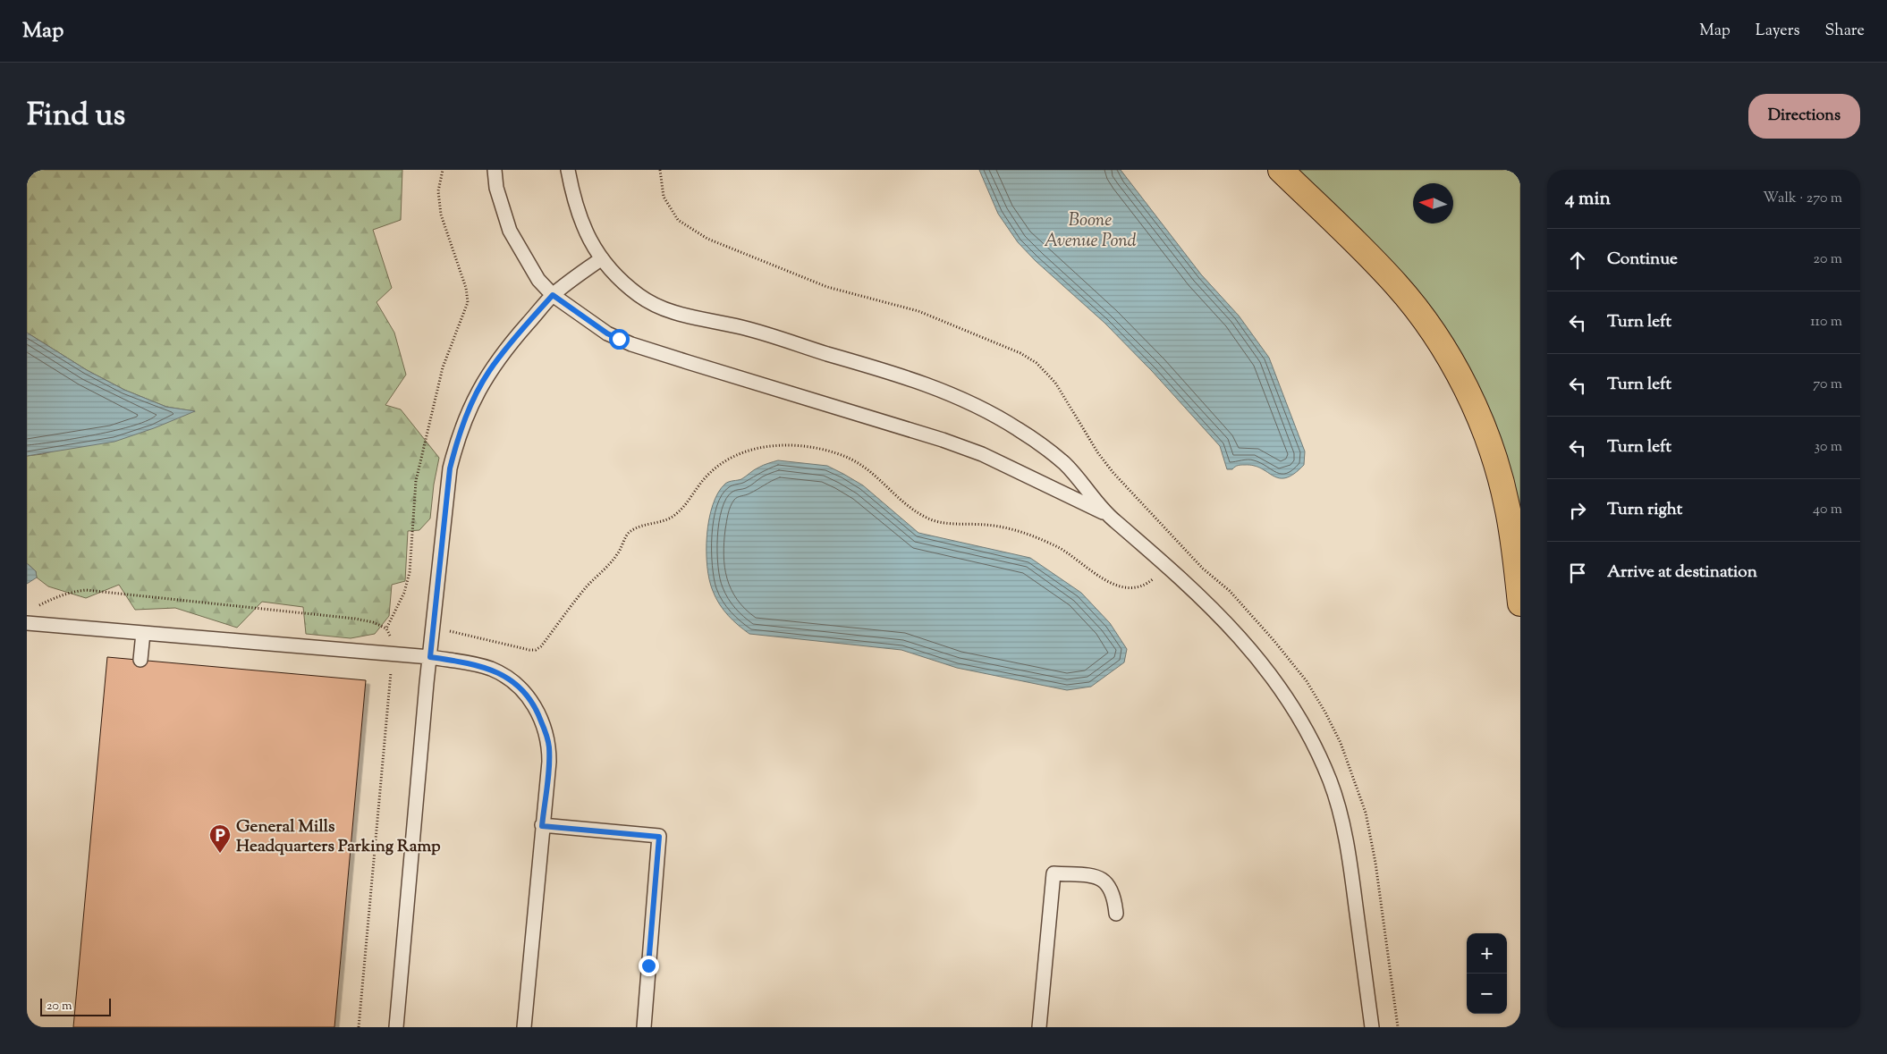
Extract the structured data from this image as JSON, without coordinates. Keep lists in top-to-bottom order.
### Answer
{
  "water": ["Boone Avenue Pond"],
  "places": {
    "parking": ["General Mills Headquarters Parking Ramp"]
  },
  "scale_bar": "20 m",
  "north": "left",
  "page": {
    "header": "Map",
    "nav": ["Map", "Layers", "Share"],
    "title": "Find us",
    "buttons": "Directions",
    "heading": ["4 min", "Walk · 270 m"],
    "list": [
      ["Continue", "20 m"],
      ["Turn left", "110 m"],
      ["Turn left", "70 m"],
      ["Turn left", "30 m"],
      ["Turn right", "40 m"],
      "Arrive at destination"
    ],
    "map_buttons": ["+", "−"],
    "scale": "20 m"
  }
}
